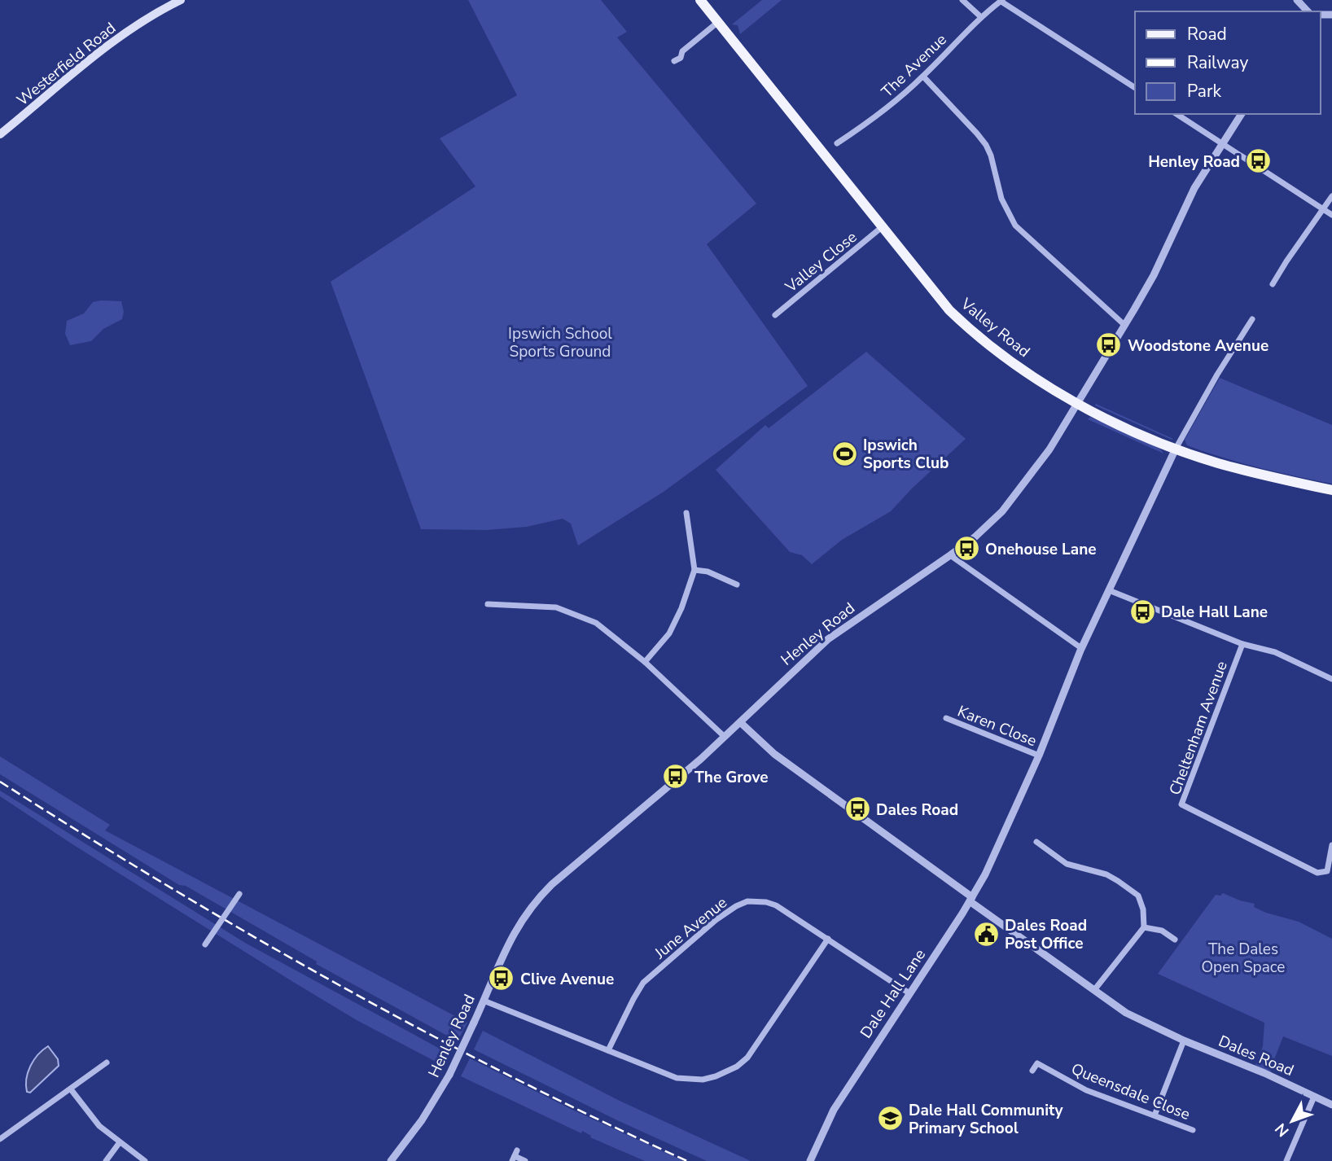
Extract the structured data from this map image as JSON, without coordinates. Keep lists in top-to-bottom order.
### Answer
{
  "streets": {
    "main road": ["Westerfield Road", "Valley Road"],
    "street": [
      "The Avenue",
      "Valley Close",
      "Henley Road",
      "Karen Close",
      "Cheltenham Avenue",
      "June Avenue",
      "Dale Hall Lane",
      "Dales Road",
      "Queensdale Close"
    ]
  },
  "crossings": [
    ["Valley Close", "Valley Road"],
    ["Valley Road", "Henley Road"],
    ["Valley Road", "Dale Hall Lane"],
    ["Henley Road", "Dales Road"],
    ["Karen Close", "Dale Hall Lane"],
    ["June Avenue", "Dale Hall Lane"],
    ["Dale Hall Lane", "Dales Road"]
  ],
  "parks": ["Ipswich School Sports Ground", "The Dales Open Space"],
  "places": {
    "bus stop": [
      "Henley Road",
      "Woodstone Avenue",
      "Onehouse Lane",
      "Dale Hall Lane",
      "The Grove",
      "Dales Road",
      "Clive Avenue"
    ],
    "sports": ["Ipswich Sports Club"],
    "public building": ["Dales Road Post Office"],
    "school or university": ["Dale Hall Community Primary School"]
  },
  "legend": ["Road", "Railway", "Park"],
  "north": "bottom left"
}
